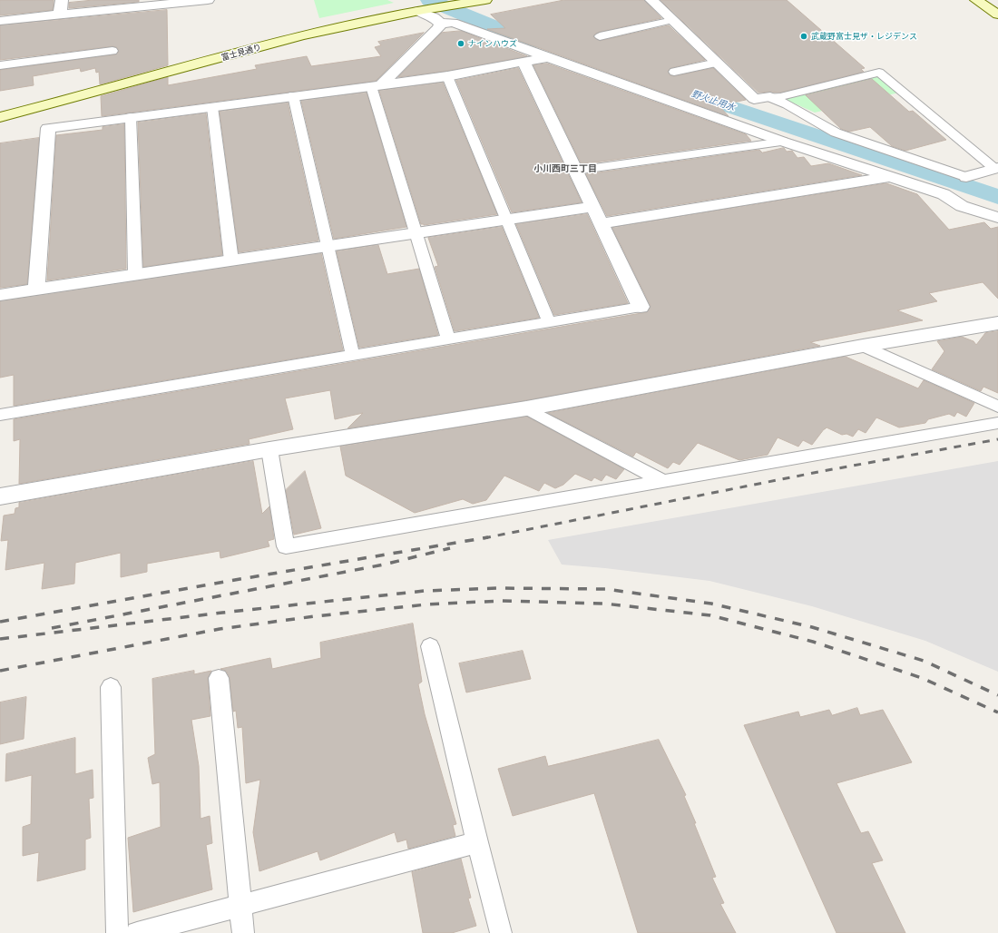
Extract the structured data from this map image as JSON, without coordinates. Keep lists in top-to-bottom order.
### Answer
{
  "streets": {
    "street": ["富士見通り"]
  },
  "districts": ["小川西町三丁目"],
  "water": ["野火止用水"],
  "places": ["武蔵野富士見ザ・レジデンス", "ナインハウズ"]
}
